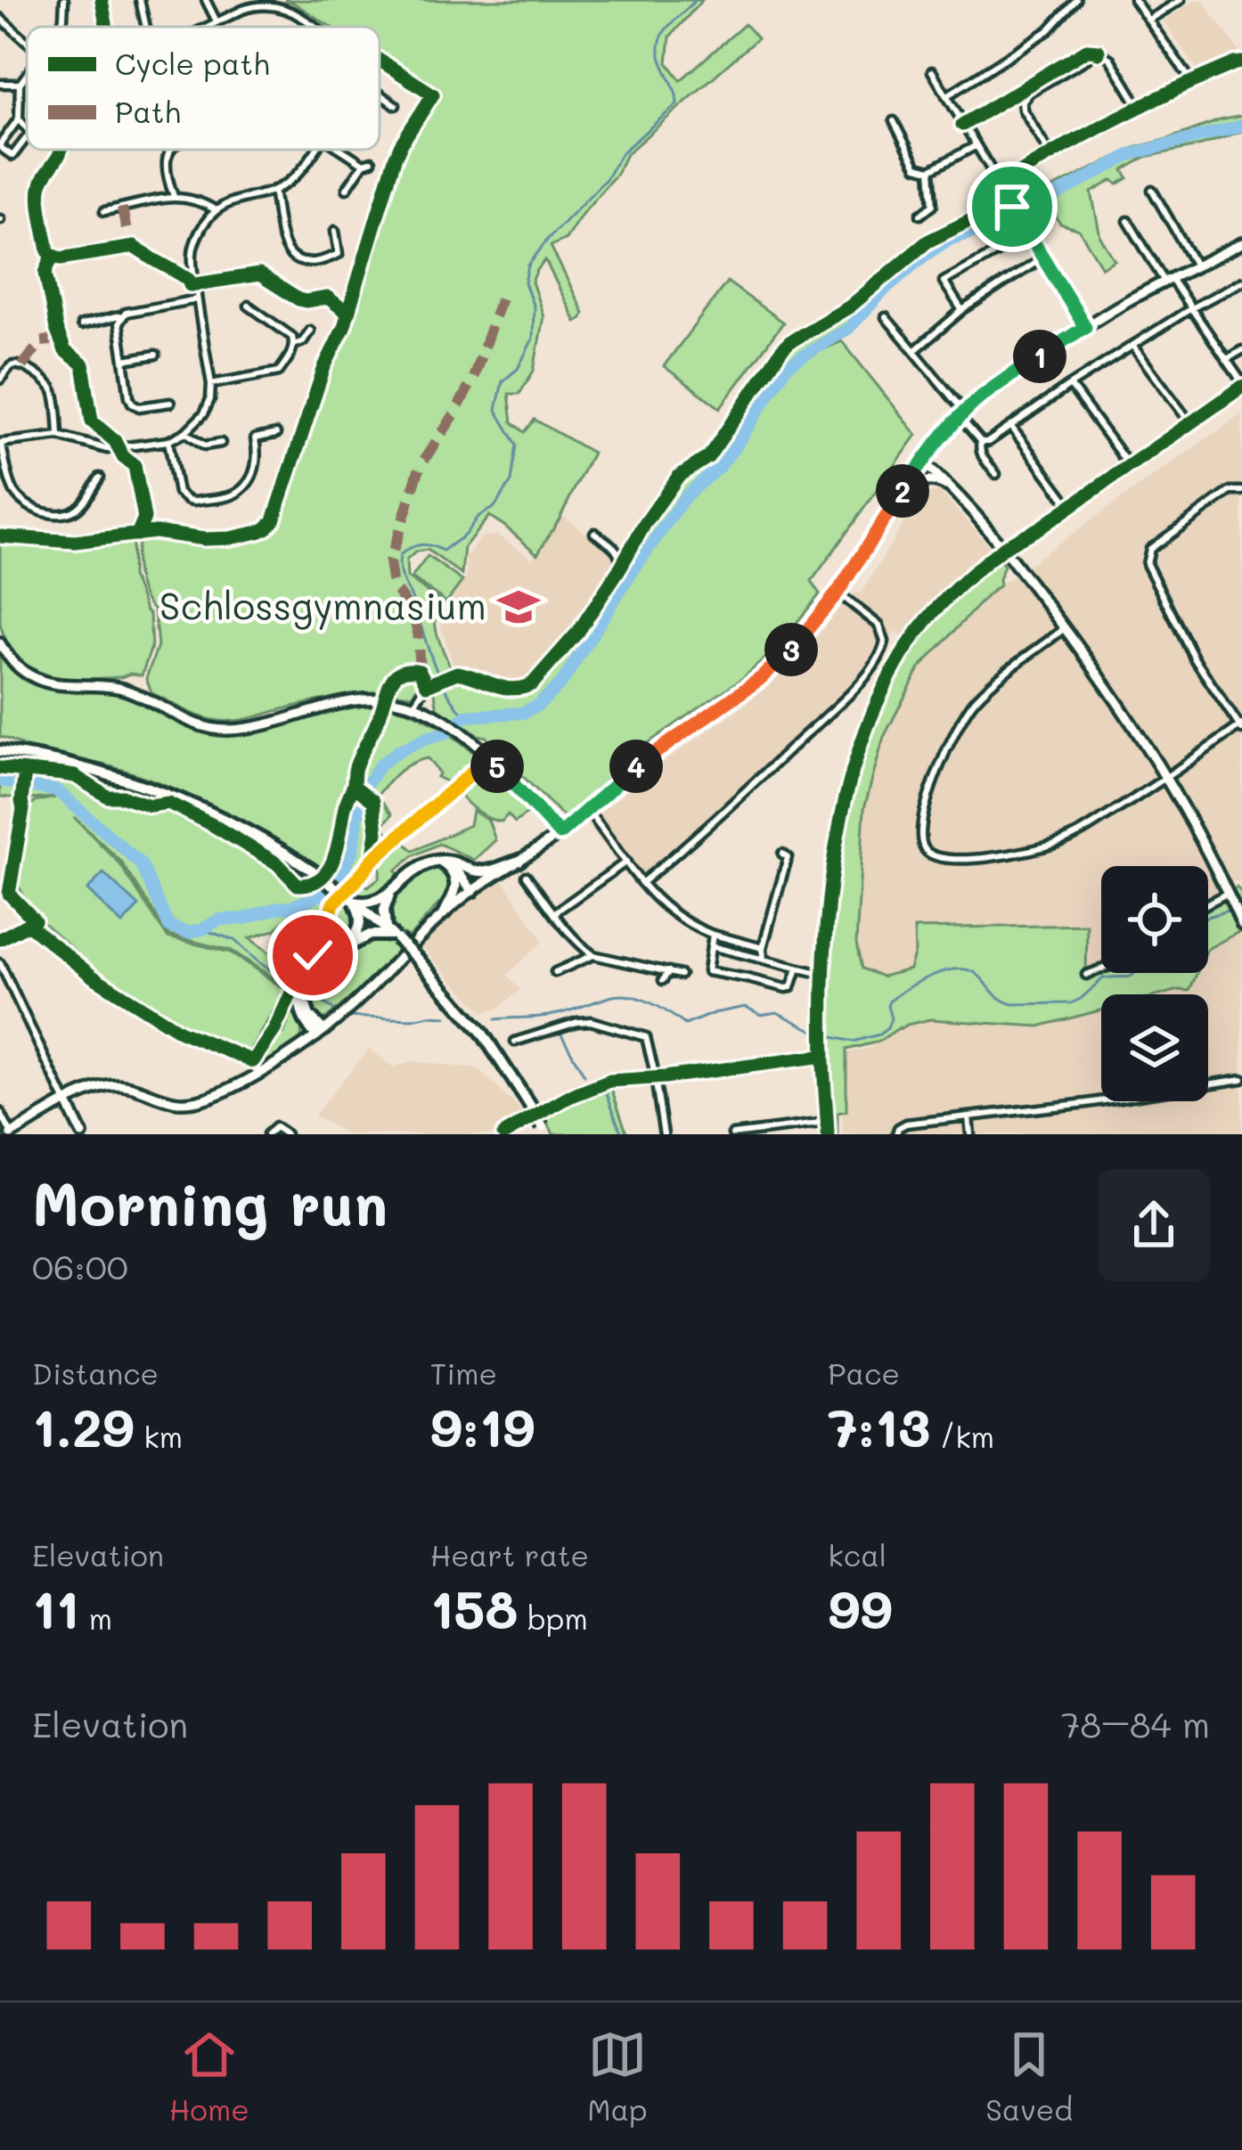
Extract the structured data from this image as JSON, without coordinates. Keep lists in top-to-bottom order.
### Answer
{
  "places": {
    "school or university": ["Schlossgymnasium"]
  },
  "legend": ["Cycle path", "Path"],
  "page": {
    "pins": [
      "1",
      "2",
      "3",
      "4",
      "5"
    ],
    "heading": ["Morning run", "06:00"],
    "stats": [
      ["Distance", "1.29 km"],
      ["Time", "9:19"],
      ["Pace", "7:13 /km"],
      ["Elevation", "11 m"],
      ["Heart rate", "158 bpm"],
      ["kcal", "99"]
    ],
    "chart": ["Elevation", "78–84 m"],
    "tabs": ["Home", "Map", "Saved"]
  }
}
